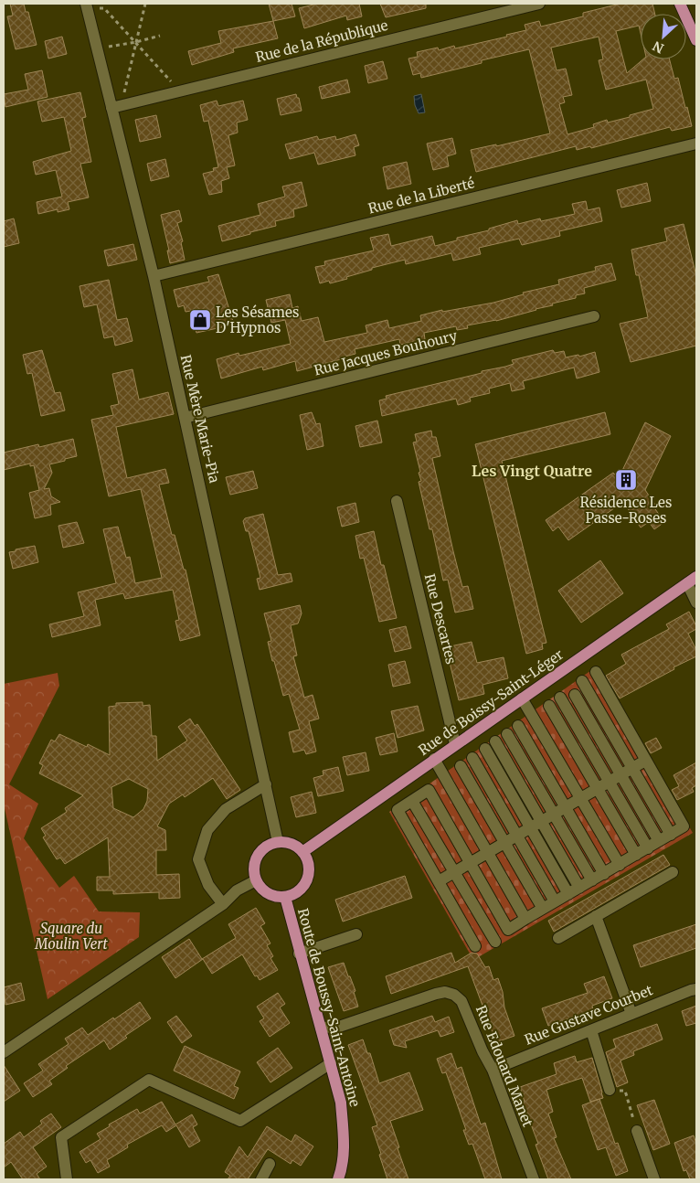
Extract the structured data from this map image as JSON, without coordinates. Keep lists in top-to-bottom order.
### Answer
{
  "streets": {
    "main road": ["Rue de Boissy-Saint-Léger", "Route de Boussy-Saint-Antoine"],
    "street": [
      "Rue de la République",
      "Rue de la Liberté",
      "Rue Jacques Bouhoury",
      "Rue Mère Marie-Pia",
      "Rue Descartes",
      "Rue Gustave Courbet",
      "Rue Edouard Manet"
    ]
  },
  "crossings": [
    ["Rue de la République", "Rue Mère Marie-Pia"],
    ["Rue de la Liberté", "Rue Mère Marie-Pia"],
    ["Rue Jacques Bouhoury", "Rue Mère Marie-Pia"],
    ["Rue Mère Marie-Pia", "Rue de Boissy-Saint-Léger"],
    ["Rue Mère Marie-Pia", "Route de Boussy-Saint-Antoine"],
    ["Rue Descartes", "Rue de Boissy-Saint-Léger"],
    ["Rue de Boissy-Saint-Léger", "Route de Boussy-Saint-Antoine"],
    ["Route de Boussy-Saint-Antoine", "Rue Edouard Manet"],
    ["Rue Gustave Courbet", "Rue Edouard Manet"]
  ],
  "districts": ["Les Vingt Quatre"],
  "parks": ["Square du Moulin Vert"],
  "places": {
    "shop": ["Les Sésames D'Hypnos"],
    "building": ["Résidence Les Passe-Roses"]
  },
  "north": "bottom left"
}
